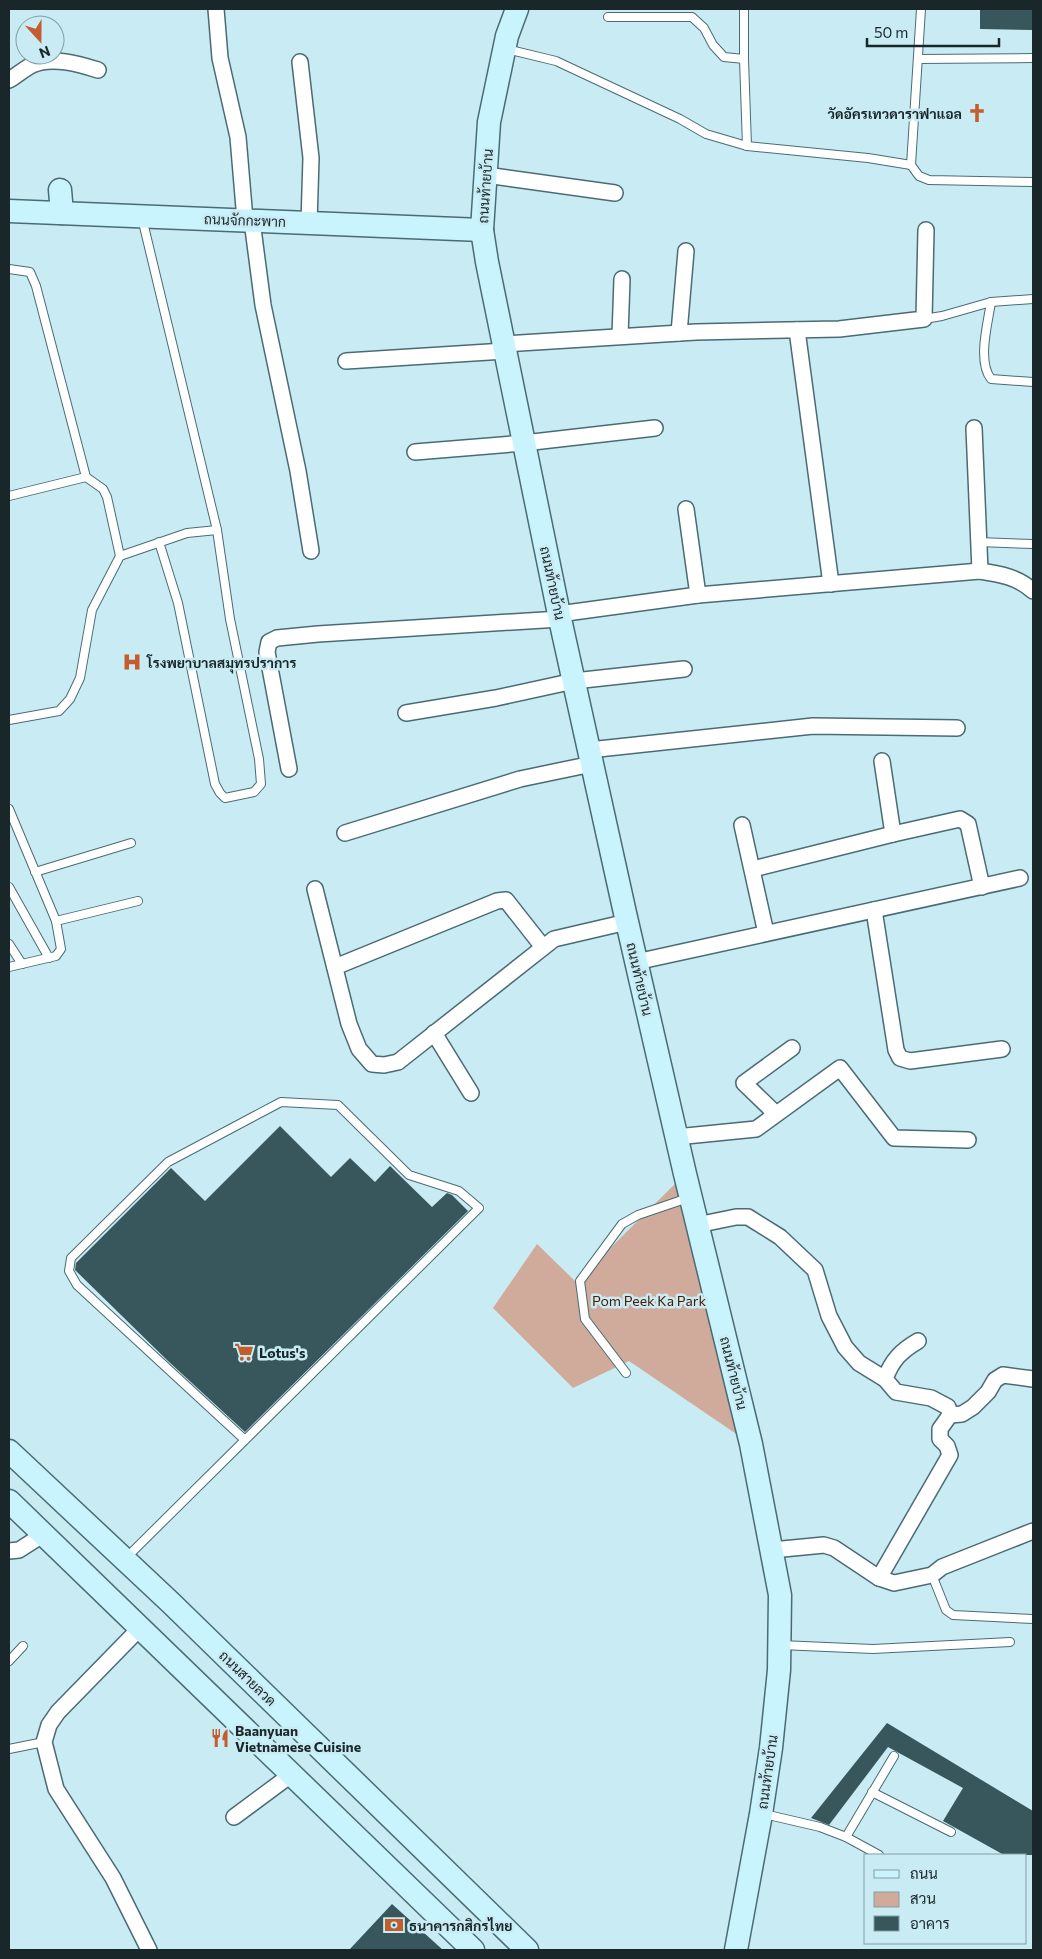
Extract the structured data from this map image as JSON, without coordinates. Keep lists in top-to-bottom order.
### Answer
{
  "streets": {
    "street": ["ถนนท้ายบ้าน", "ถนนจักกะพาก", "ถนนสายลวด"]
  },
  "crossings": [
    ["ถนนท้ายบ้าน", "ถนนจักกะพาก"]
  ],
  "parks": ["Pom Peek Ka Park"],
  "places": {
    "church": ["วัดอัครเทวดาราฟาแอล"],
    "hospital": ["โรงพยาบาลสมุทรปราการ"],
    "supermarket": ["Lotus's"],
    "restaurant": ["Baanyuan Vietnamese Cuisine"],
    "bank": ["ธนาคารกสิกรไทย"]
  },
  "legend": ["ถนน", "สวน", "อาคาร"],
  "scale_bar": "50 m",
  "north": "bottom"
}
